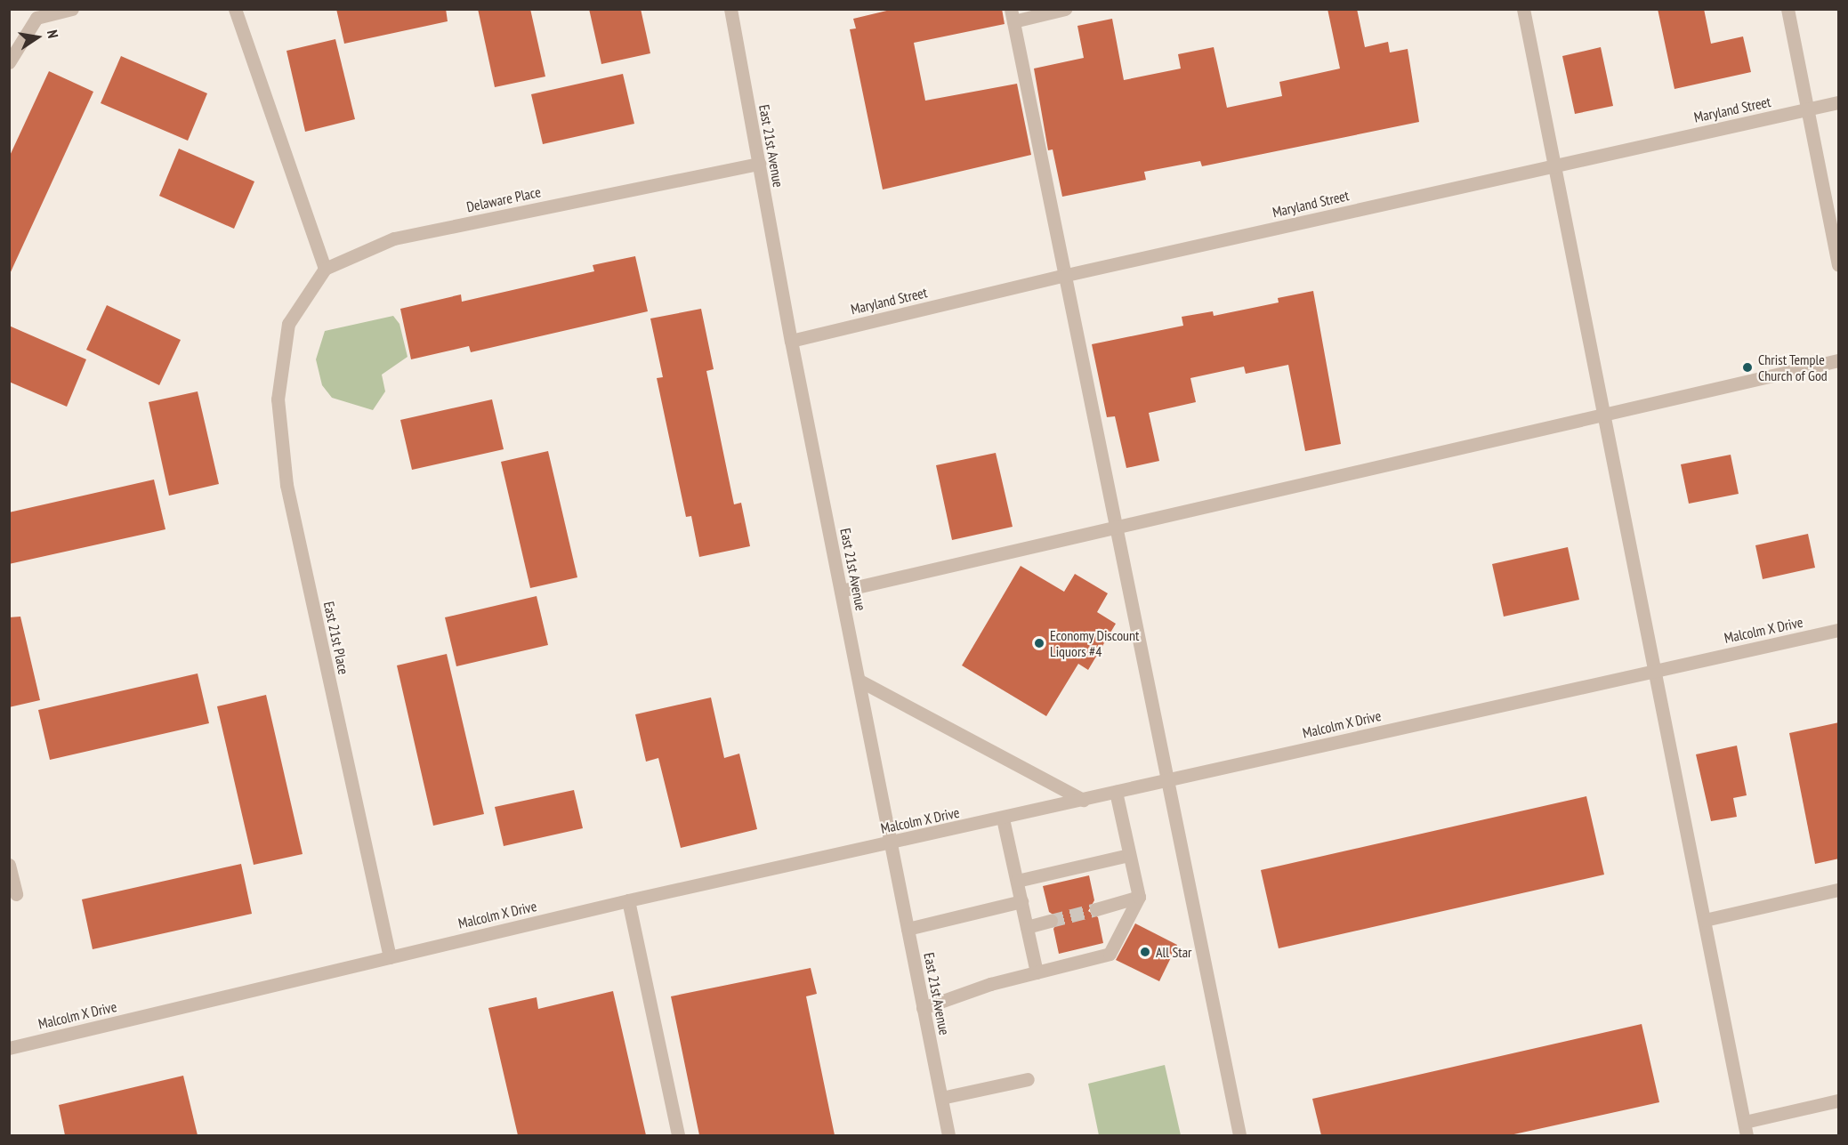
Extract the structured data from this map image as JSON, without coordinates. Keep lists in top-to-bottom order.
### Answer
{
  "streets": {
    "street": [
      "Maryland Street",
      "East 21st Avenue",
      "Delaware Place",
      "Malcolm X Drive",
      "East 21st Place"
    ]
  },
  "crossings": [
    ["Maryland Street", "East 21st Avenue"],
    ["East 21st Avenue", "Delaware Place"],
    ["East 21st Avenue", "Malcolm X Drive"],
    ["Delaware Place", "East 21st Place"],
    ["Malcolm X Drive", "East 21st Place"]
  ],
  "places": ["Christ Temple Church of God", "Economy Discount Liquors #4", "All Star"],
  "north": "right"
}
